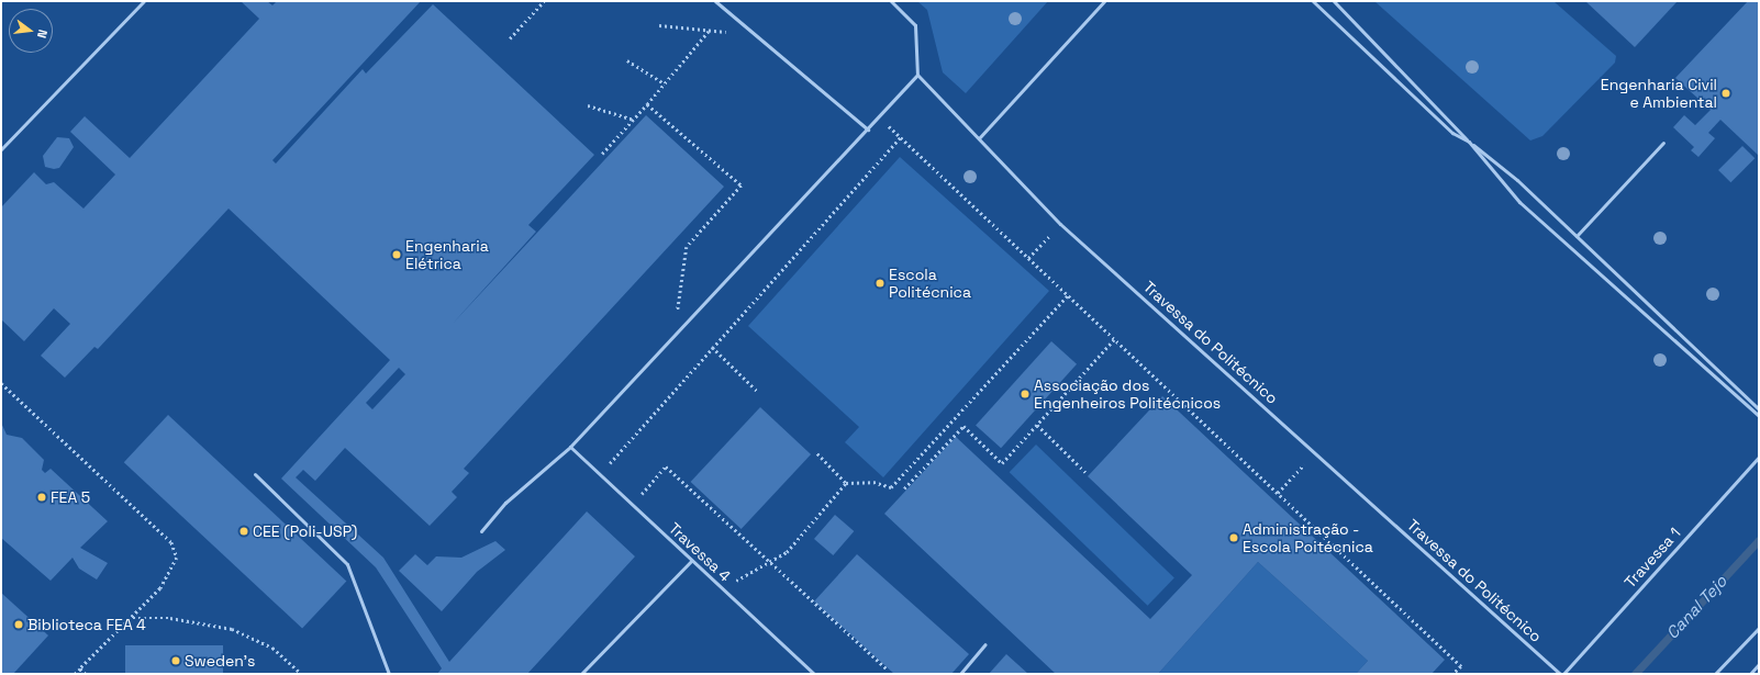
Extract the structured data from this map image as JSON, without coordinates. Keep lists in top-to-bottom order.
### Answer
{
  "streets": {
    "lane": ["Travessa do Politécnico", "Travessa 4", "Travessa 1"]
  },
  "crossings": [
    ["Travessa do Politécnico", "Travessa 1"]
  ],
  "water": ["Canal Tejo"],
  "places": [
    "Engenharia Civil e Ambiental",
    "Engenharia Elétrica",
    "Escola Politécnica",
    "Associação dos Engenheiros Politécnicos",
    "FEA 5",
    "CEE (Poli-USP)",
    "Administração - Escola Poitécnica",
    "Biblioteca FEA 4",
    "Sweden's"
  ],
  "north": "right"
}
